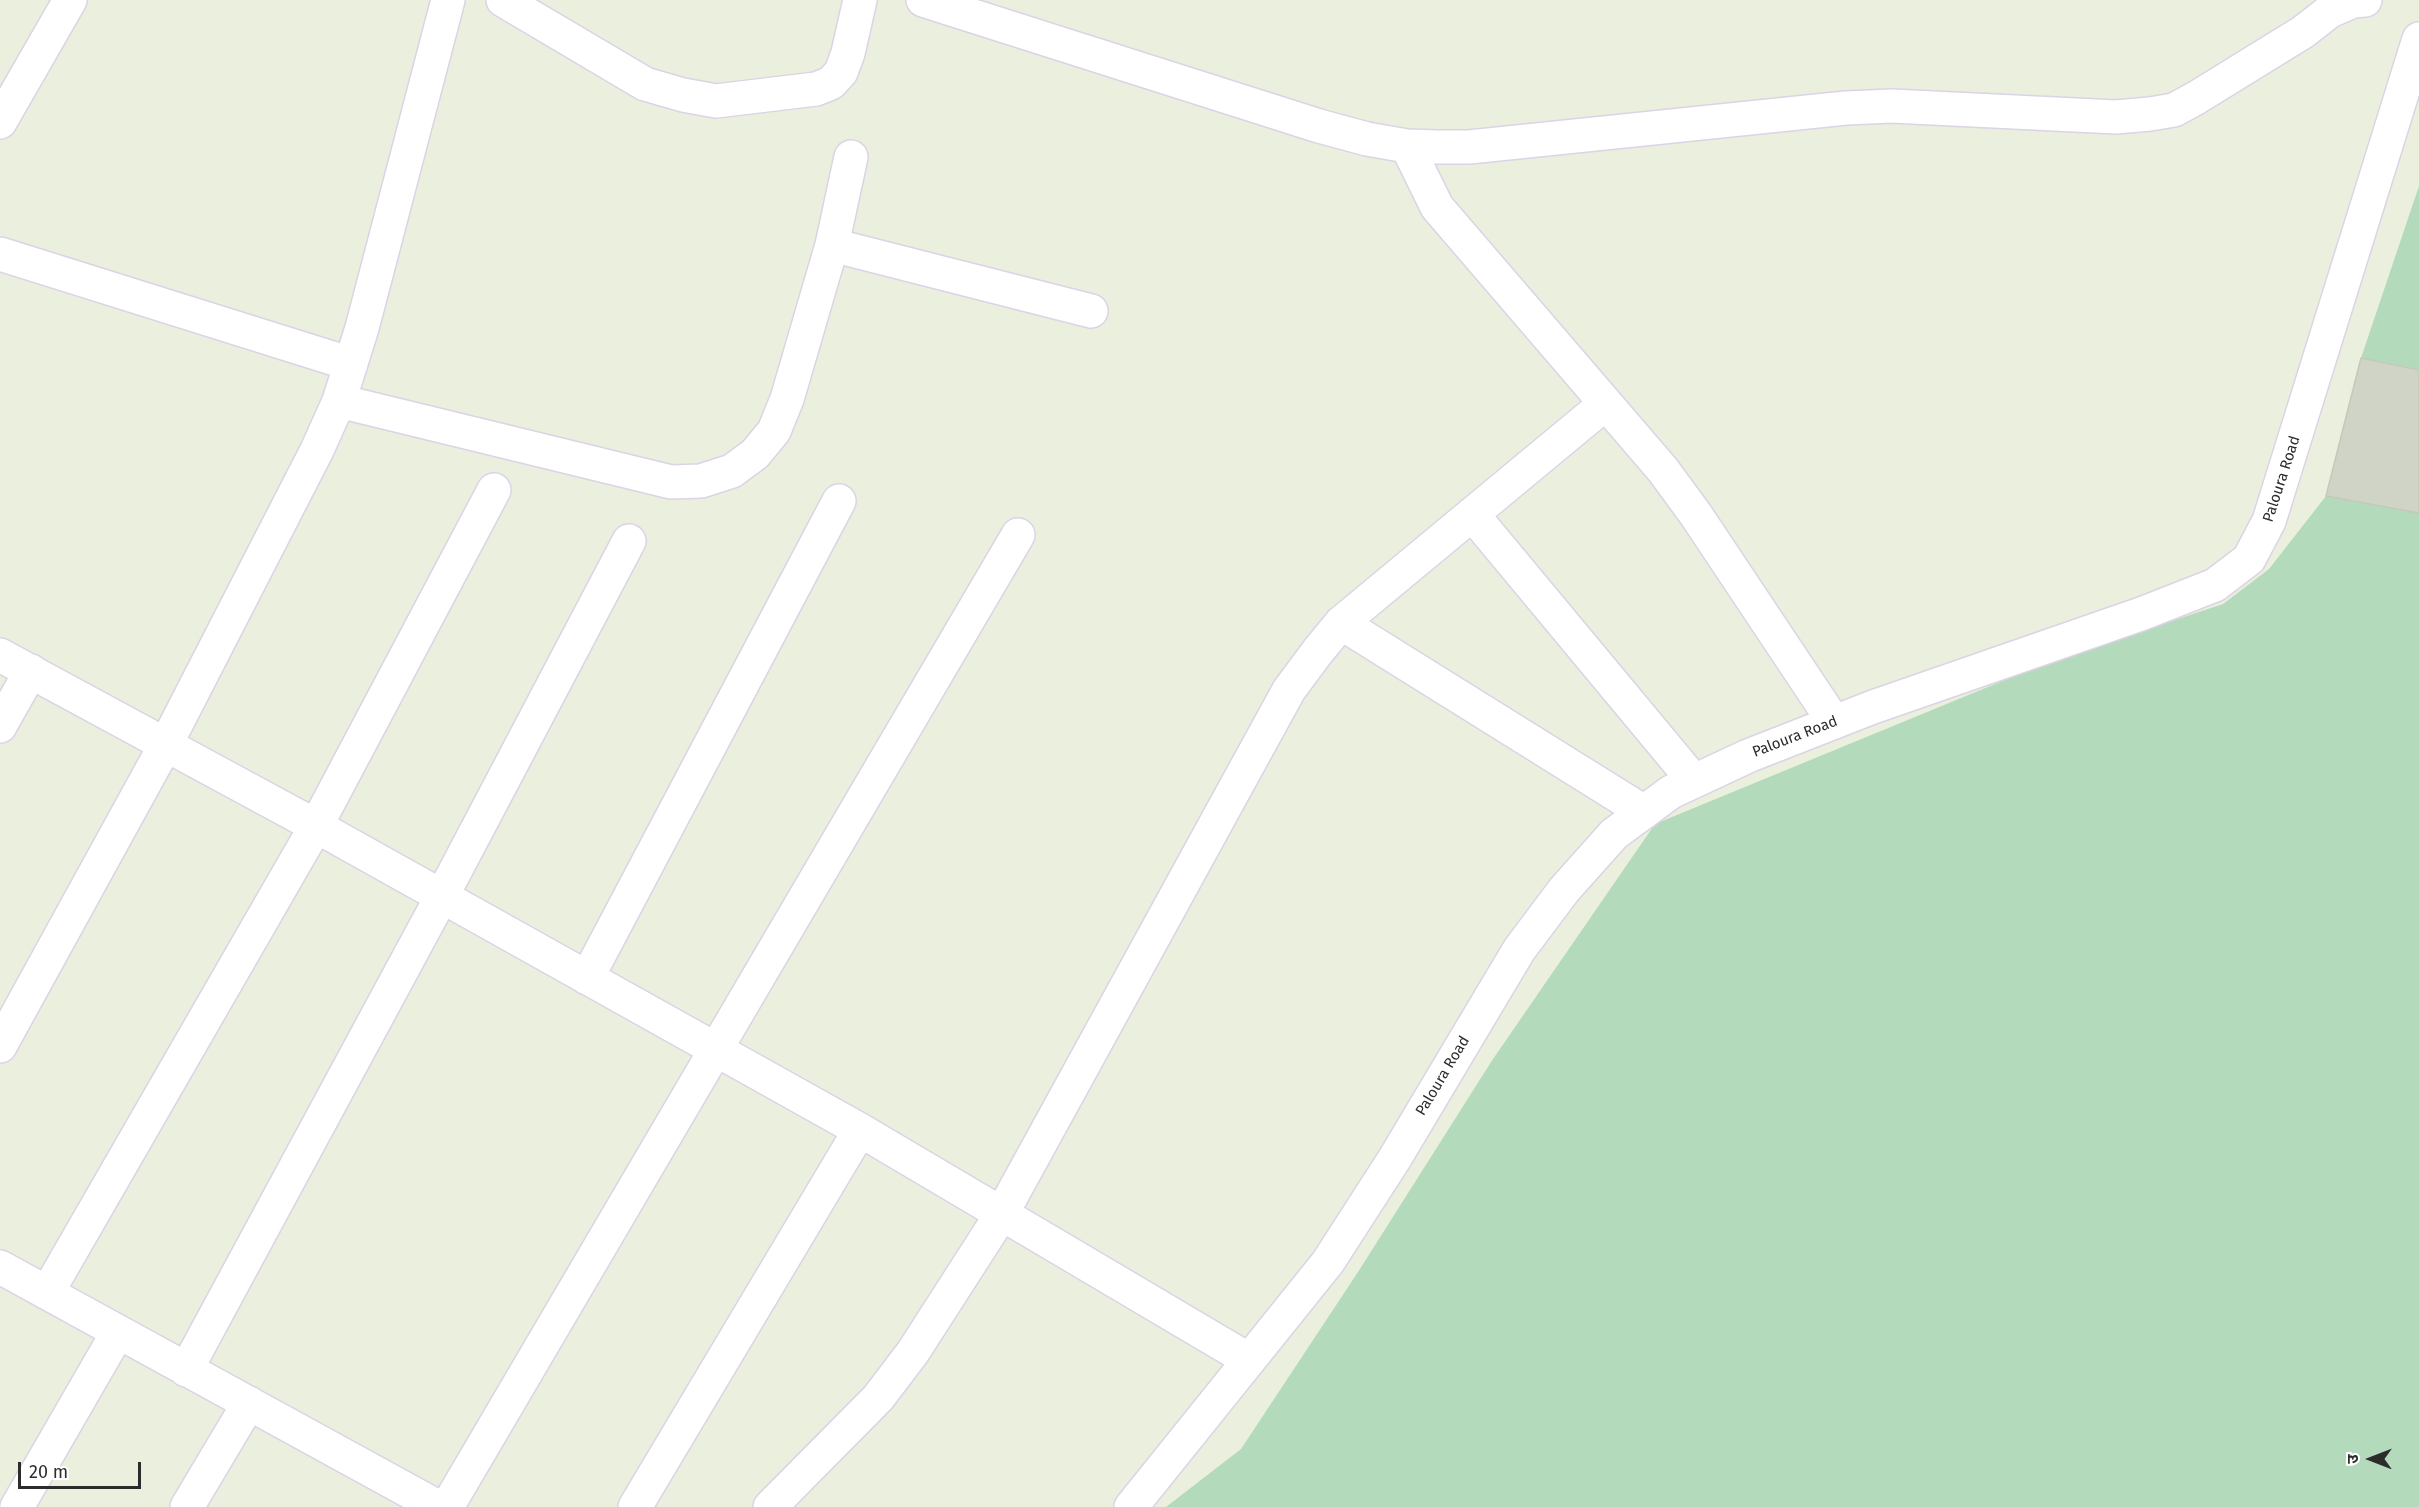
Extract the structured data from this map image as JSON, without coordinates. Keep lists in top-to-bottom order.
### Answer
{
  "streets": {
    "street": ["Paloura Road"]
  },
  "scale_bar": "20 m",
  "north": "left"
}
